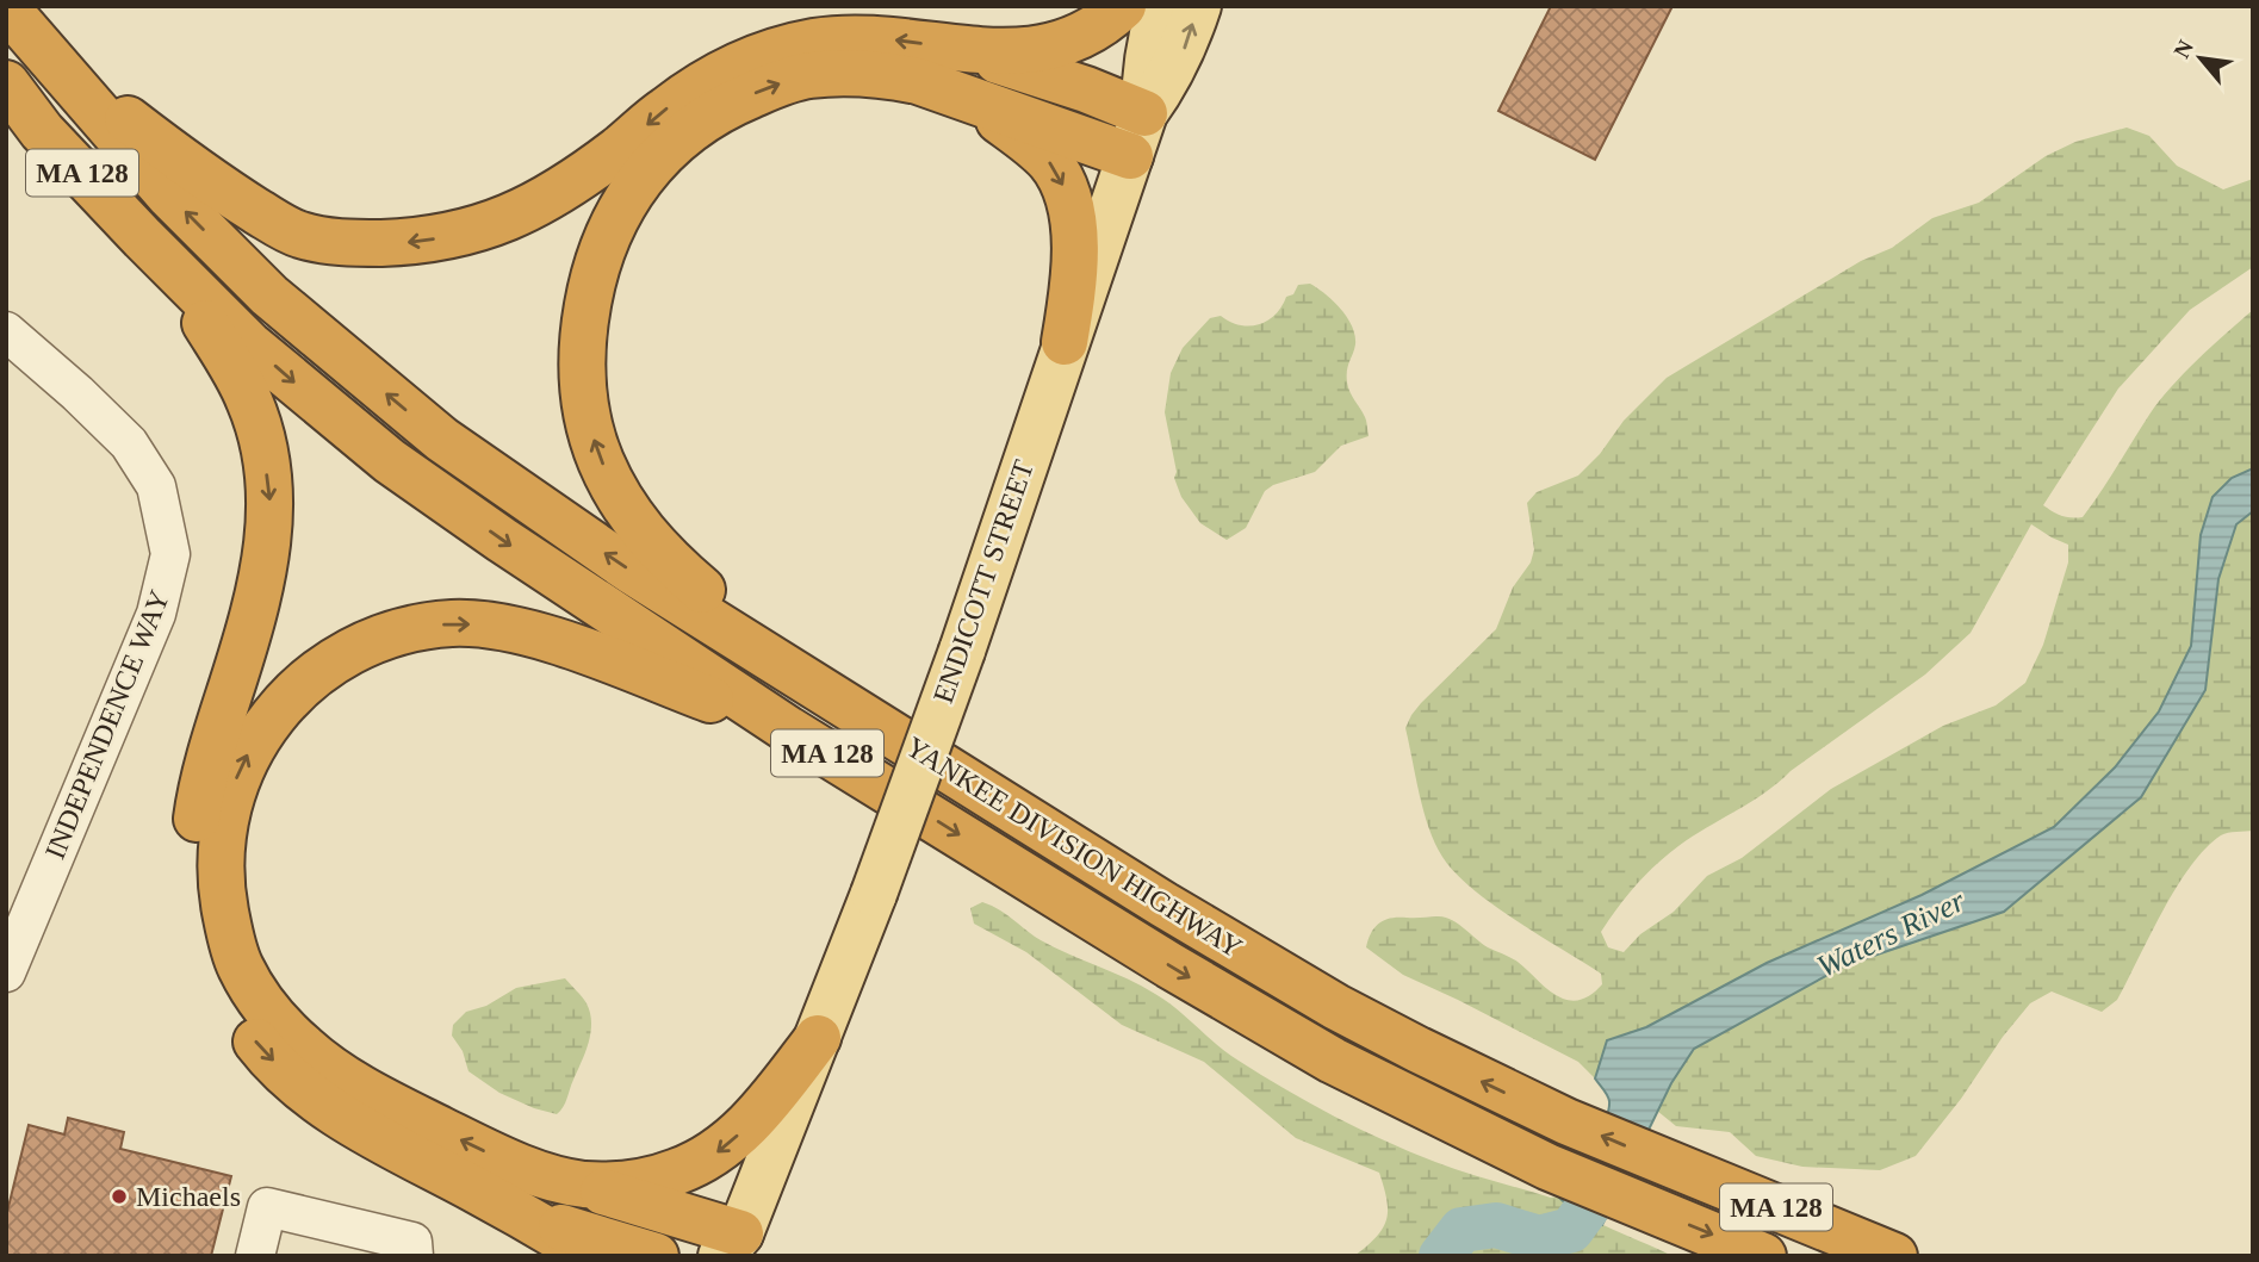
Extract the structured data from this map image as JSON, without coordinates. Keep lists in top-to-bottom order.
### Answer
{
  "streets": {
    "highway": ["MA 128", "YANKEE DIVISION HIGHWAY"],
    "main road": ["ENDICOTT STREET"],
    "street": ["INDEPENDENCE WAY"]
  },
  "water": ["Waters River"],
  "places": ["Michaels"],
  "north": "top left"
}
